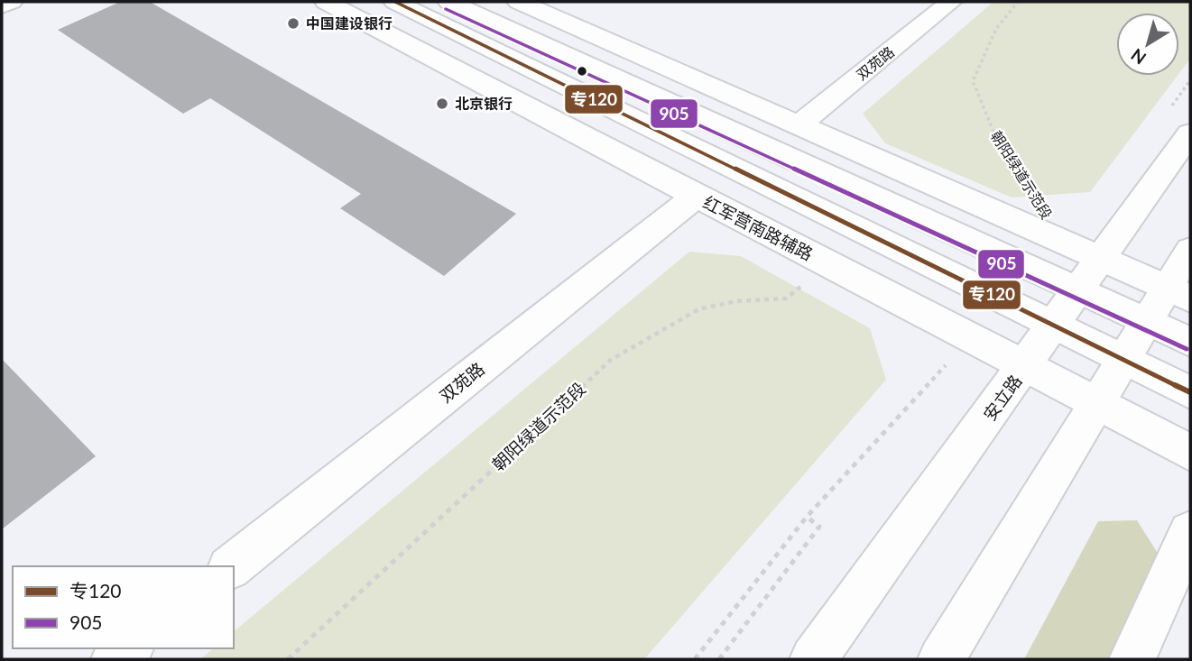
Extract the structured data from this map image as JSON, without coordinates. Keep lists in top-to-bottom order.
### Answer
{
  "streets": {
    "street": ["双苑路", "红军营南路辅路", "安立路"],
    "path": ["朝阳绿道示范段"]
  },
  "crossings": [
    ["双苑路", "红军营南路辅路"],
    ["朝阳绿道示范段", "红军营南路辅路"],
    ["红军营南路辅路", "安立路"]
  ],
  "places": ["中国建设银行", "北京银行"],
  "lines": ["transit line 专120", "transit line 905"],
  "legend": ["专120", "905"],
  "north": "bottom left"
}
